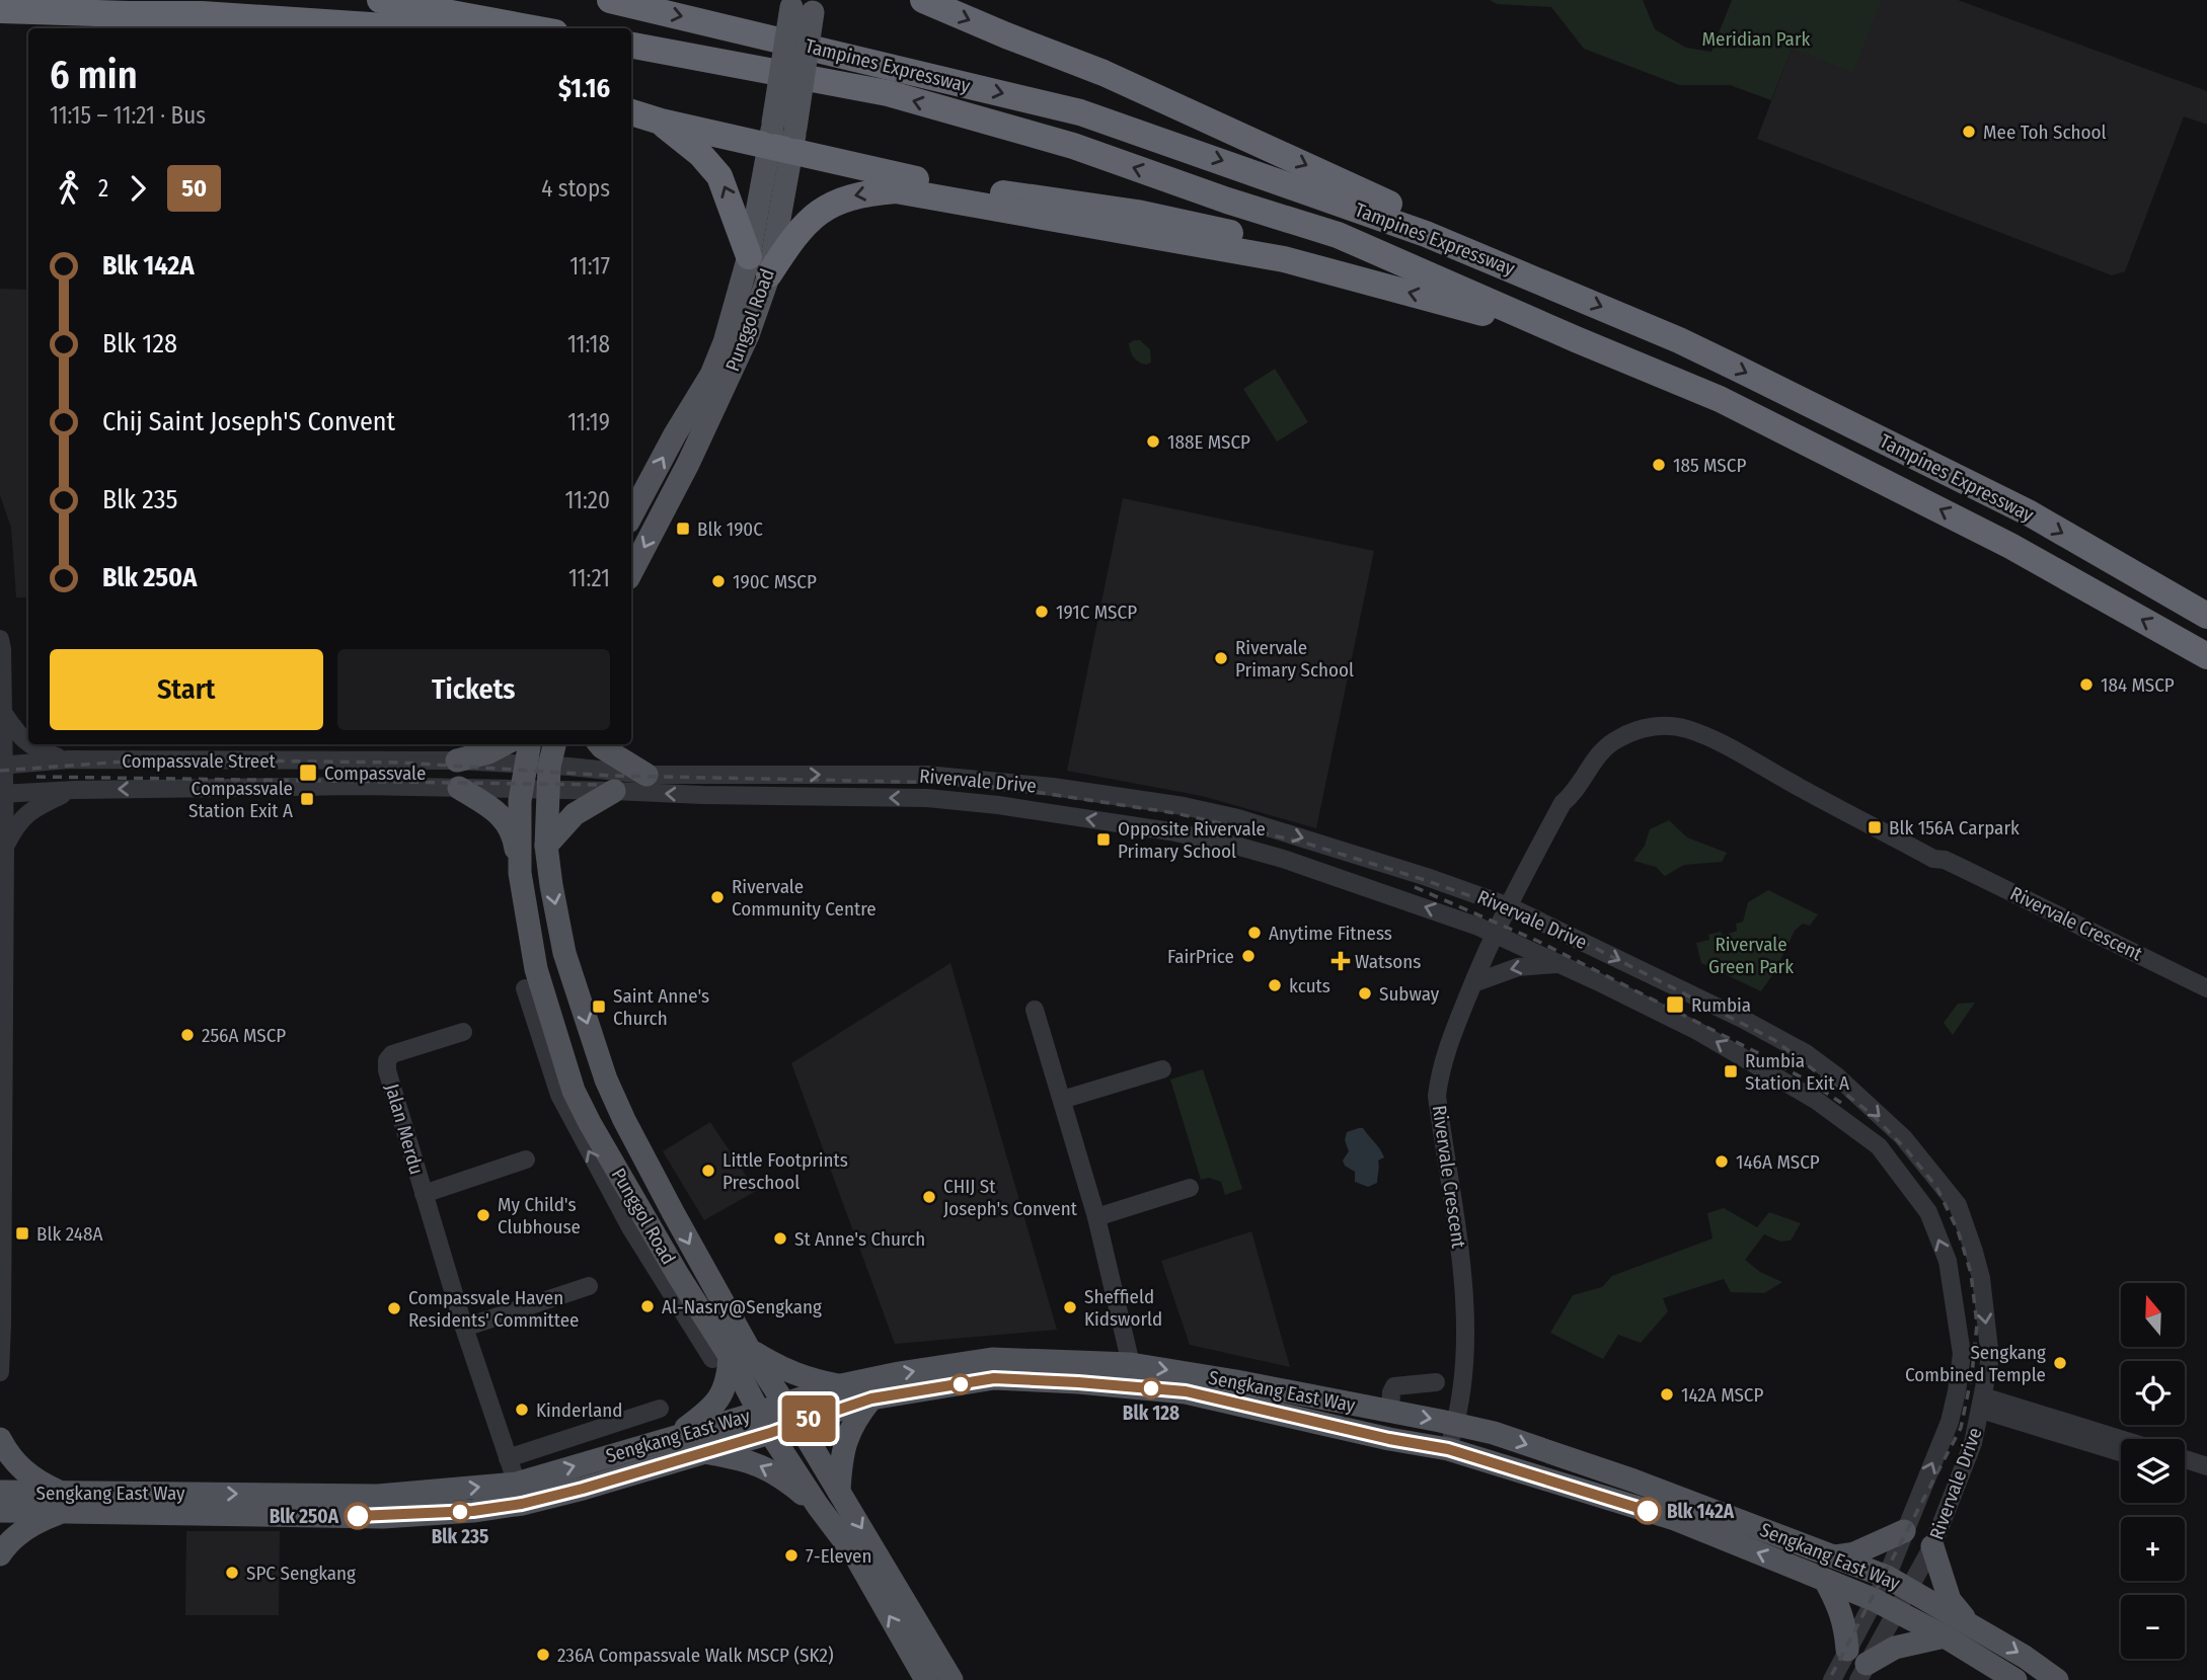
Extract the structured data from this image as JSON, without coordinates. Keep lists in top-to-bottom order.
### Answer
{
  "streets": {
    "highway": ["Tampines Expressway"],
    "main road": ["Punggol Road", "Sengkang East Way"],
    "street": [
      "Compassvale Street",
      "Rivervale Drive",
      "Rivervale Crescent",
      "Jalan Merdu"
    ]
  },
  "crossings": [
    ["Punggol Road", "Compassvale Street"],
    ["Punggol Road", "Rivervale Drive"],
    ["Punggol Road", "Sengkang East Way"],
    ["Compassvale Street", "Rivervale Drive"],
    ["Rivervale Drive", "Rivervale Crescent"],
    ["Rivervale Drive", "Sengkang East Way"],
    ["Rivervale Crescent", "Sengkang East Way"],
    ["Jalan Merdu", "Sengkang East Way"]
  ],
  "parks": ["Meridian Park", "Rivervale Green Park"],
  "places": {
    "other": [
      "Mee Toh School",
      "188E MSCP",
      "185 MSCP",
      "190C MSCP",
      "191C MSCP",
      "Rivervale Primary School",
      "184 MSCP",
      "Rivervale Community Centre",
      "Anytime Fitness",
      "FairPrice",
      "kcuts",
      "Subway",
      "256A MSCP",
      "146A MSCP",
      "Little Footprints Preschool",
      "CHIJ St Joseph's Convent",
      "My Child's Clubhouse",
      "St Anne's Church",
      "Al-Nasry@Sengkang",
      "Sheffield Kidsworld",
      "Compassvale Haven Residents' Committee",
      "Sengkang Combined Temple",
      "Blk 128",
      "142A MSCP",
      "Kinderland",
      "Blk 142A",
      "Blk 235",
      "Blk 250A",
      "7-Eleven",
      "SPC Sengkang",
      "236A Compassvale Walk MSCP (SK2)"
    ],
    "transit": [
      "Blk 190C",
      "Compassvale",
      "Compassvale Station Exit A",
      "Blk 156A Carpark",
      "Opposite Rivervale Primary School",
      "Rumbia",
      "Saint Anne's Church",
      "Rumbia Station Exit A",
      "Blk 248A"
    ],
    "health": ["Watsons"]
  },
  "lines": ["bus line 50"],
  "north": "top",
  "page": {
    "on_map": "50",
    "heading": ["6 min", "11:15 – 11:21 · Bus", "$1.16"],
    "legs": ["2", "50", "4 stops"],
    "list": [
      {
        "name": "Blk 142A",
        "value": "11:17"
      },
      {
        "name": "Blk 128",
        "value": "11:18"
      },
      {
        "name": "Chij Saint Joseph'S Convent",
        "value": "11:19"
      },
      {
        "name": "Blk 235",
        "value": "11:20"
      },
      {
        "name": "Blk 250A",
        "value": "11:21"
      }
    ],
    "buttons": ["Start", "Tickets"],
    "map_buttons": ["+", "−"]
  }
}
